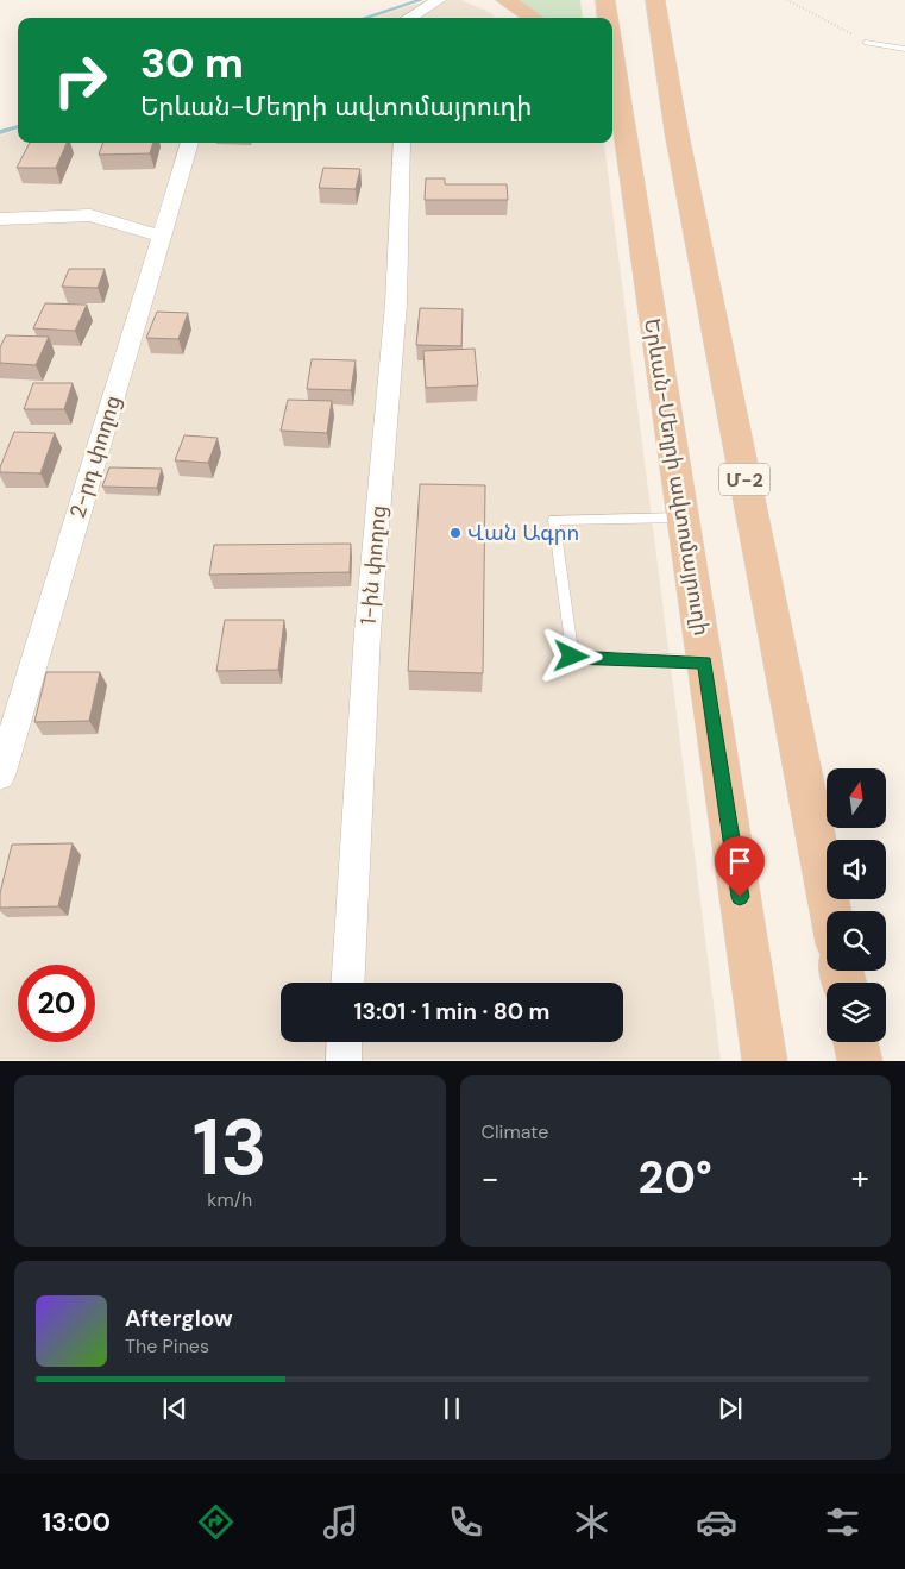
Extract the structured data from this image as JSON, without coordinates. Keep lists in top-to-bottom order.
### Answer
{
  "streets": {
    "highway": ["Երևան-Մեղրի ավտոմայրուղի", "Մ-2"],
    "street": ["2-րդ փողոց", "1-ին փողոց"]
  },
  "places": ["Վան Ագրո"],
  "north": "top",
  "page": {
    "turn": ["30 m", "Երևան-Մեղրի ավտոմայրուղի"],
    "limit": "20",
    "trip": "13:01 · 1 min · 80 m",
    "tile": [
      ["13", "km/h"],
      "Climate"
    ],
    "heat": ["−", "20°", "+"],
    "song": ["Afterglow", "The Pines"],
    "tabs": "13:00"
  }
}
